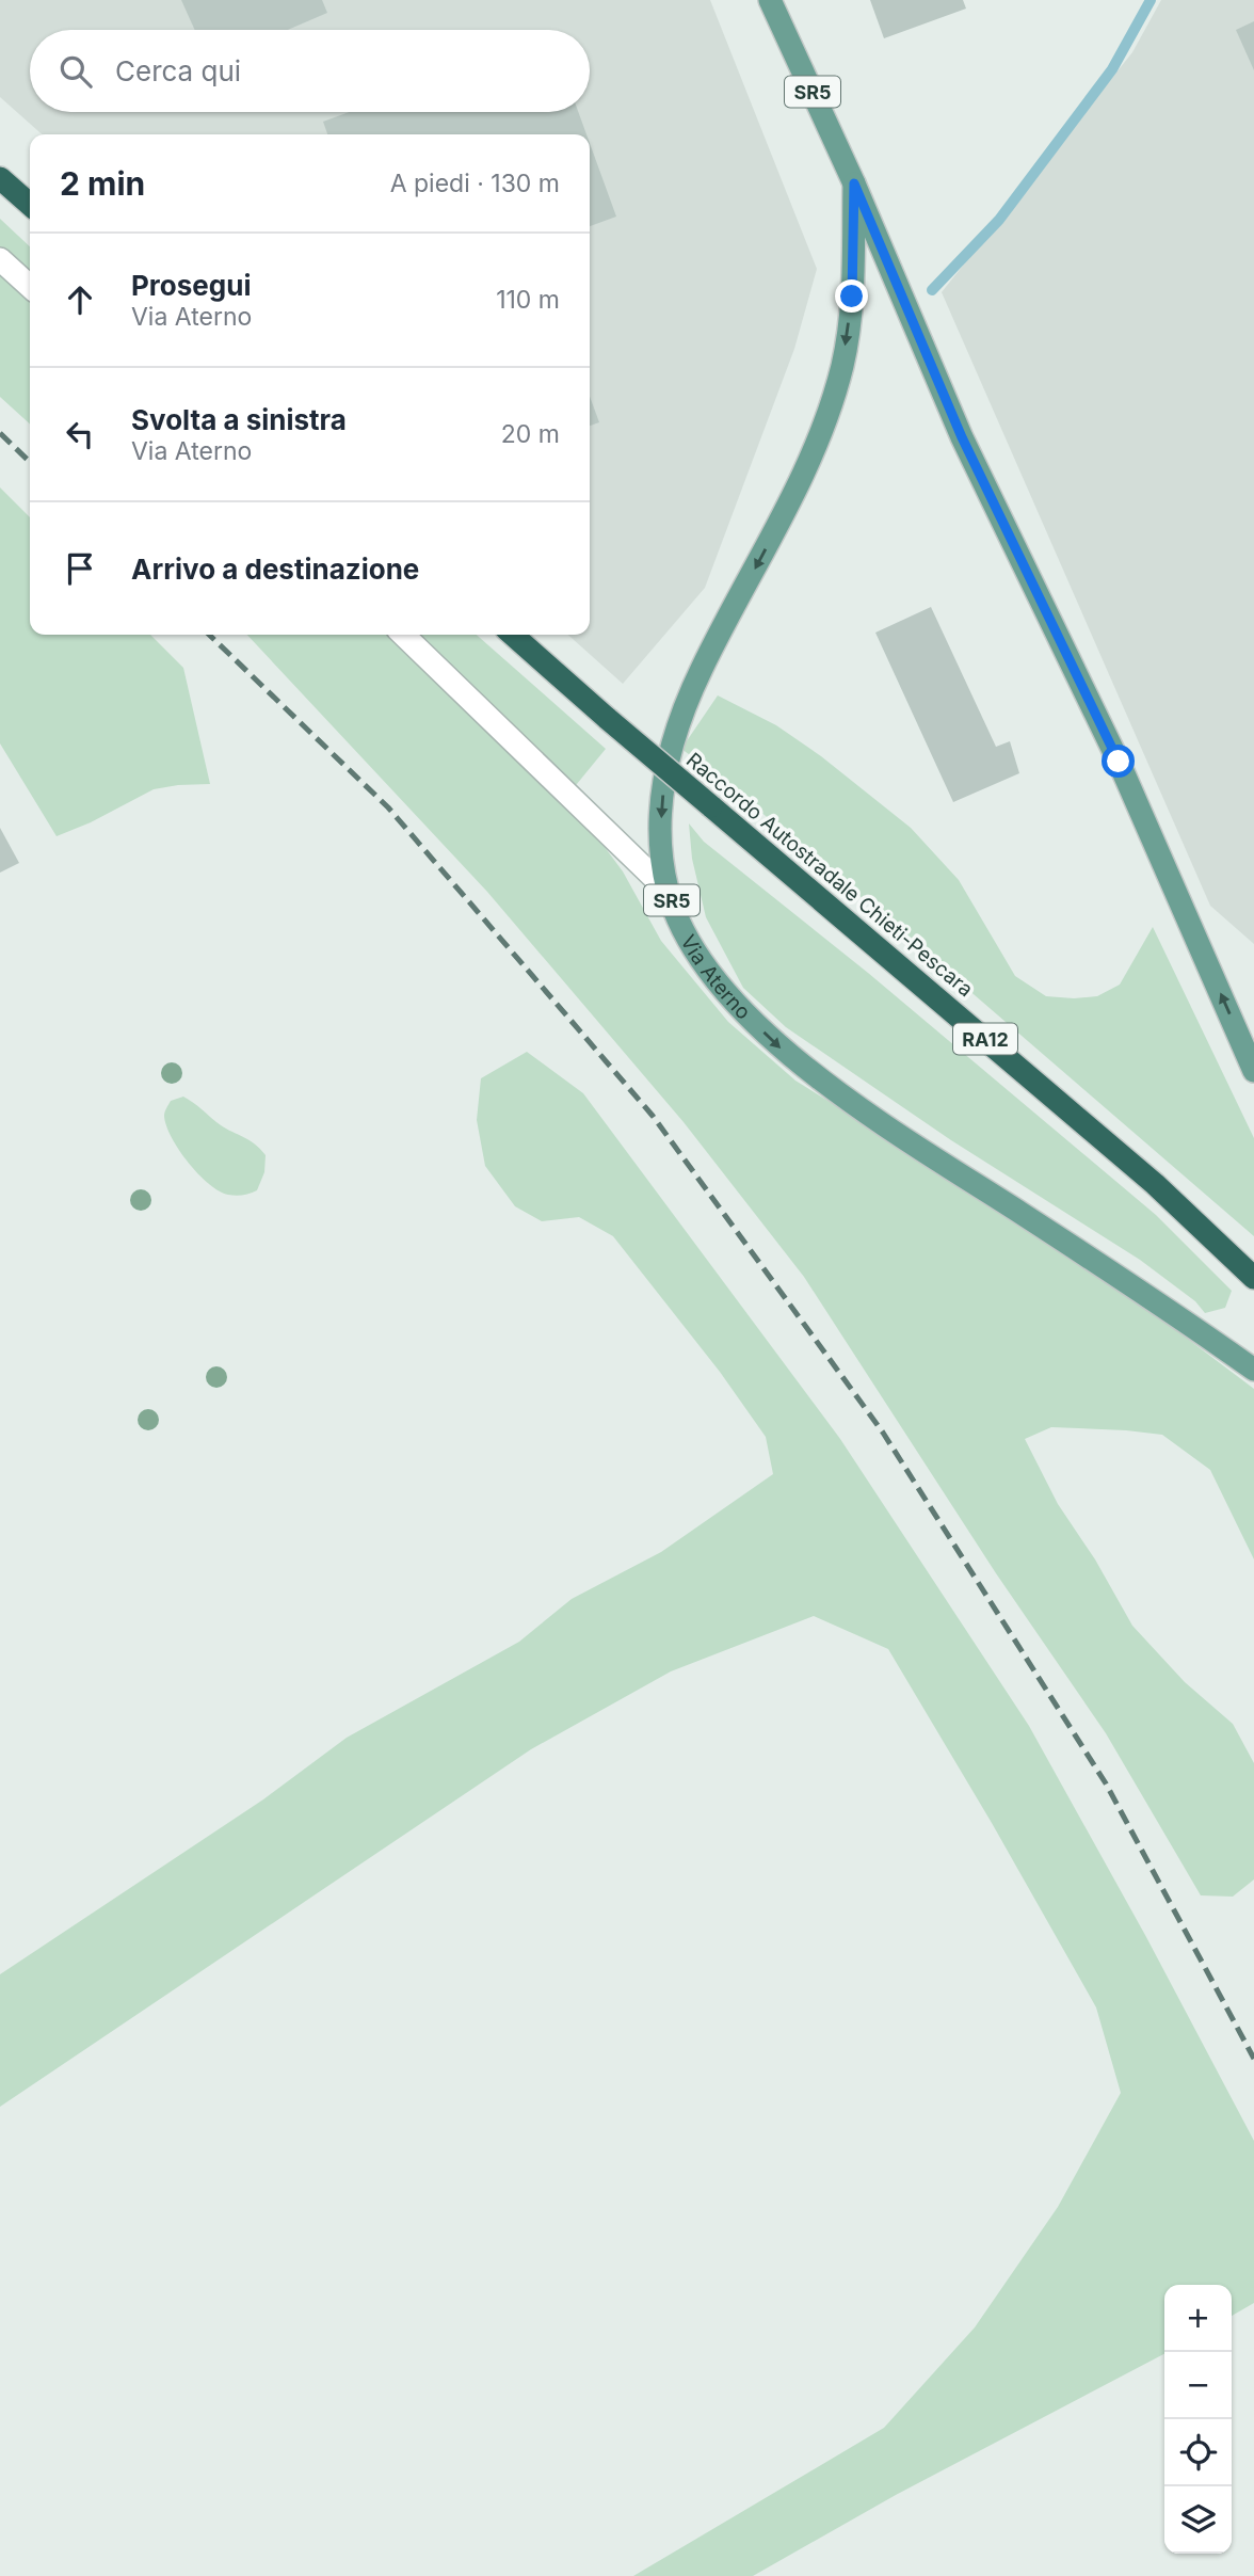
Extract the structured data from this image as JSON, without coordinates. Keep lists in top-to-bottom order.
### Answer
{
  "streets": {
    "highway": ["Raccordo Autostradale Chieti-Pescara", "RA12"],
    "main road": ["SR5", "Via Aterno"]
  },
  "page": {
    "search": "Cerca qui",
    "heading": ["2 min", "A piedi · 130 m"],
    "list": [
      ["Prosegui", "Via Aterno", "110 m"],
      ["Svolta a sinistra", "Via Aterno", "20 m"],
      "Arrivo a destinazione"
    ],
    "map_buttons": ["+", "−"]
  }
}
